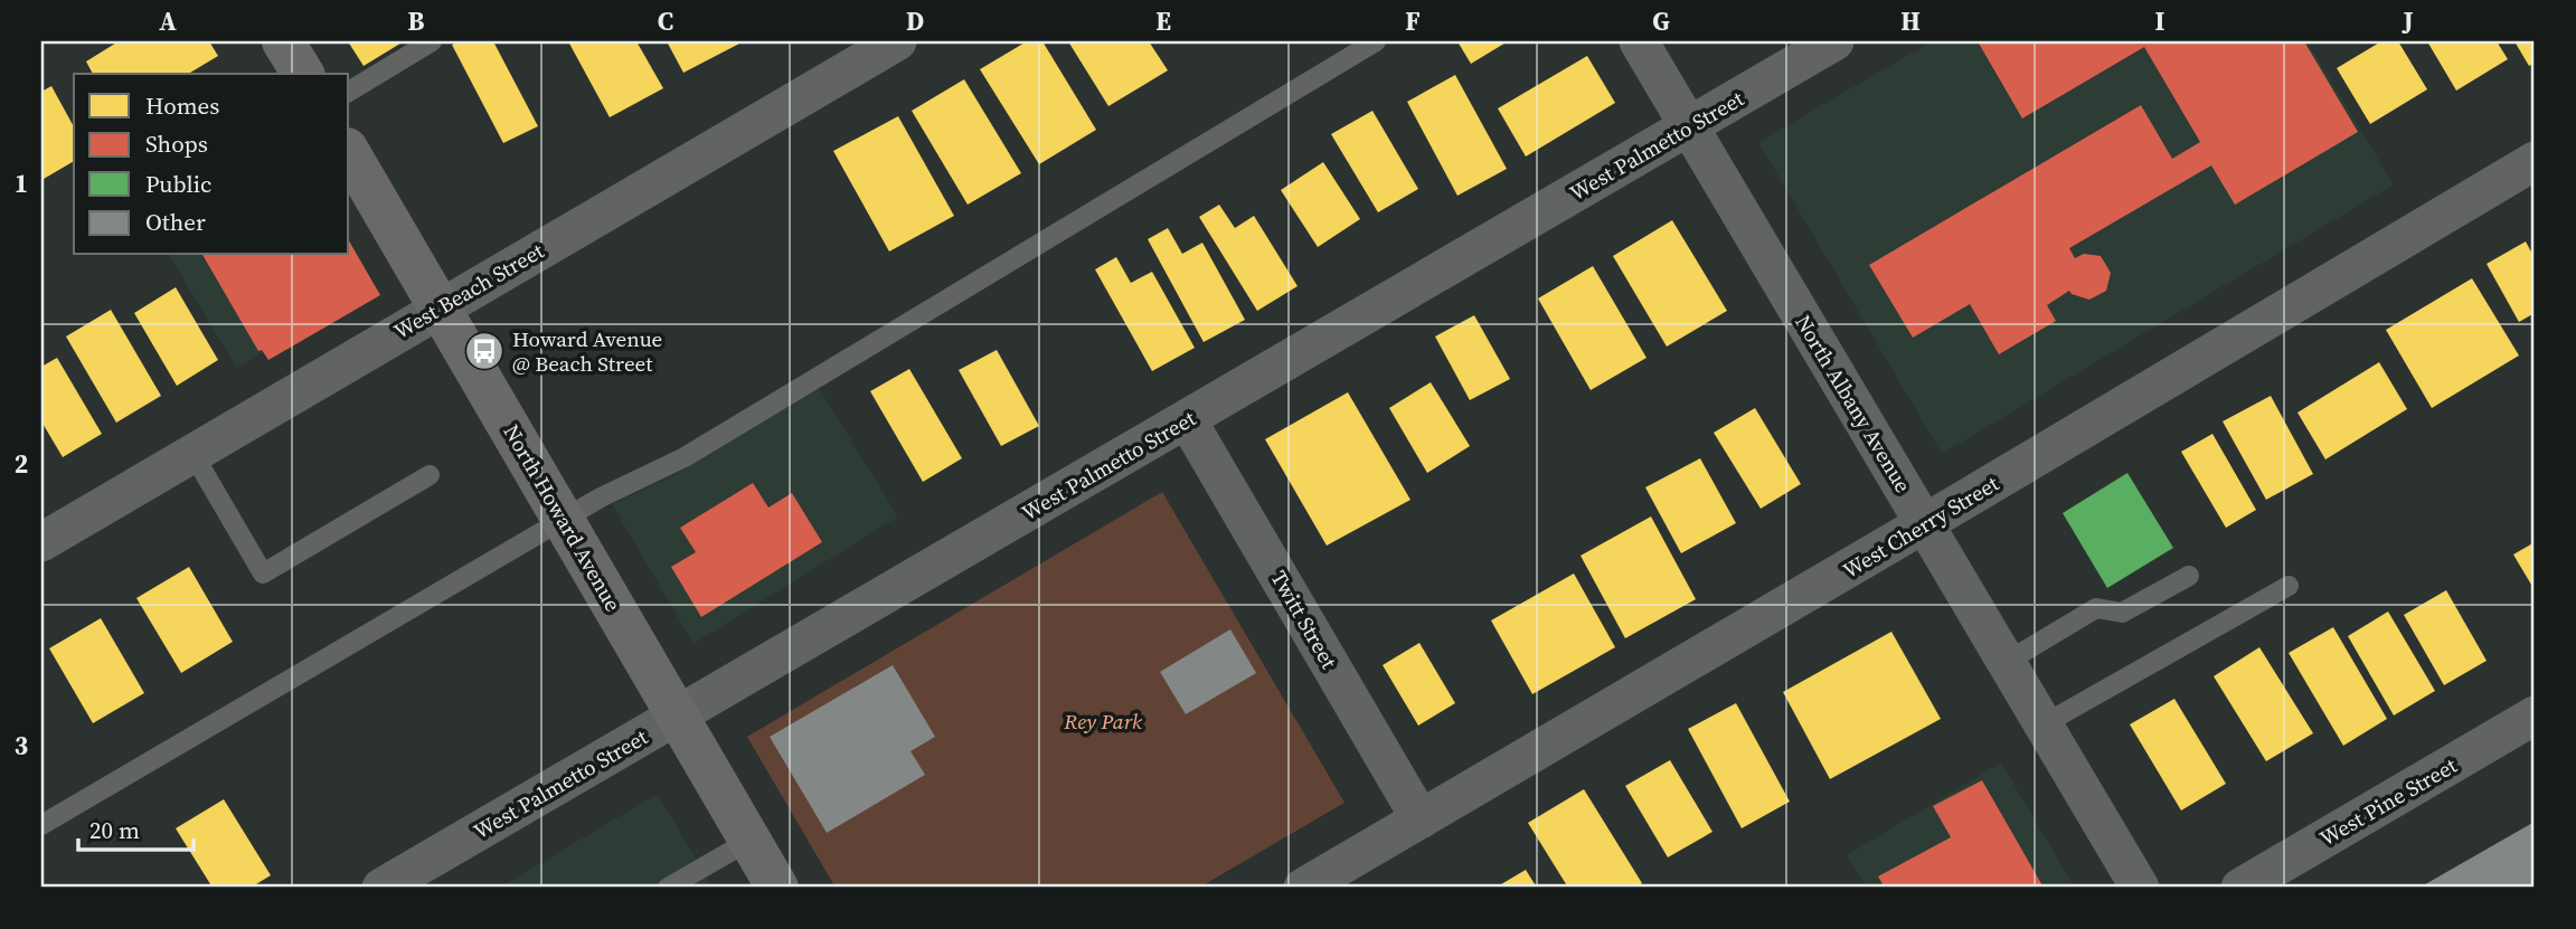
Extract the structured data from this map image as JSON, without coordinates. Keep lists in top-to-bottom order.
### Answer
{
  "streets": {
    "main road": ["North Howard Avenue"],
    "street": [
      "West Palmetto Street",
      "West Beach Street",
      "North Albany Avenue",
      "West Cherry Street",
      "Twitt Street",
      "West Pine Street"
    ]
  },
  "crossings": [
    ["West Palmetto Street", "North Albany Avenue"],
    ["West Palmetto Street", "North Howard Avenue"],
    ["West Palmetto Street", "Twitt Street"],
    ["West Beach Street", "North Howard Avenue"],
    ["North Albany Avenue", "West Cherry Street"],
    ["West Cherry Street", "Twitt Street"]
  ],
  "parks": ["Rey Park"],
  "places": {
    "bus stop": ["Howard Avenue @ Beach Street"]
  },
  "legend": [
    "Homes",
    "Shops",
    "Public",
    "Other"
  ],
  "scale_bar": "20 m",
  "grid": {
    "columns": [
      "A",
      "B",
      "C",
      "D",
      "E",
      "F",
      "G",
      "H",
      "I",
      "J"
    ],
    "rows": ["1", "2", "3"]
  }
}
